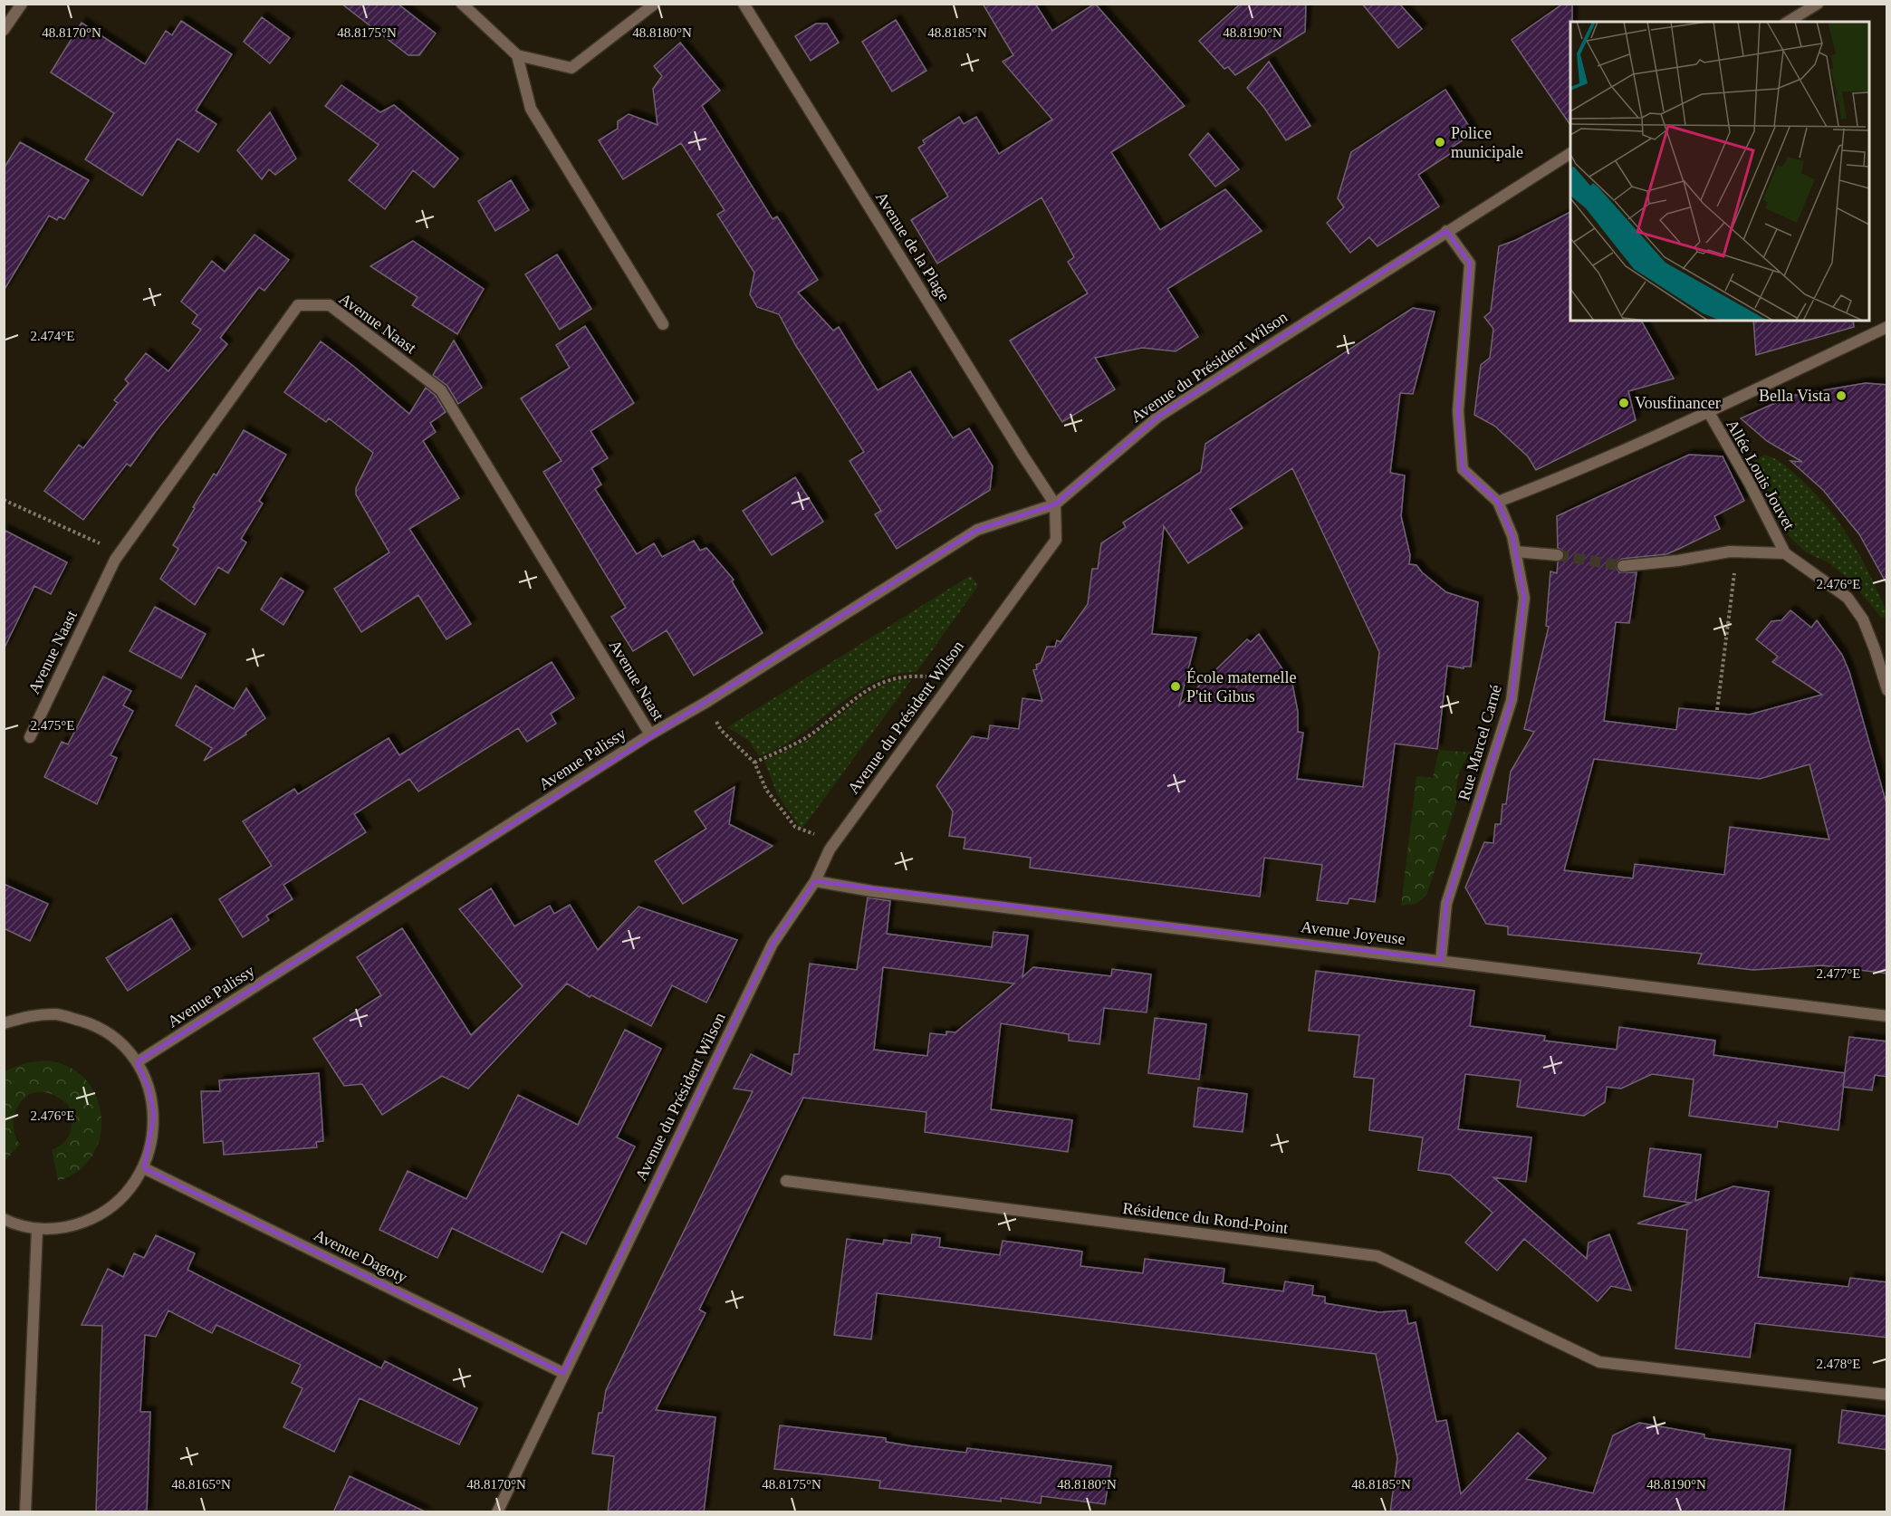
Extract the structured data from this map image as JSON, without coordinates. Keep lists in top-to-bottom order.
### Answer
{
  "streets": {
    "street": [
      "Avenue de la Plage",
      "Avenue Naast",
      "Avenue du Président Wilson",
      "Allée Louis Jouvet",
      "Rue Marcel Carné",
      "Avenue Palissy",
      "Avenue Joyeuse",
      "Résidence du Rond-Point",
      "Avenue Dagoty"
    ]
  },
  "crossings": [
    ["Avenue de la Plage", "Avenue du Président Wilson"],
    ["Avenue de la Plage", "Avenue Palissy"],
    ["Avenue Naast", "Avenue Palissy"],
    ["Avenue du Président Wilson", "Rue Marcel Carné"],
    ["Avenue du Président Wilson", "Avenue Palissy"],
    ["Avenue du Président Wilson", "Avenue Joyeuse"],
    ["Avenue du Président Wilson", "Avenue Dagoty"],
    ["Rue Marcel Carné", "Avenue Joyeuse"]
  ],
  "places": [
    "Police municipale",
    "Bella Vista",
    "Vousfinancer",
    "École maternelle P'tit Gibus"
  ],
  "coordinates": [
    "48.8170°N",
    "48.8175°N",
    "48.8180°N",
    "48.8185°N",
    "48.8190°N",
    "2.474°E",
    "2.476°E",
    "2.475°E",
    "2.477°E",
    "2.478°E",
    "48.8165°N"
  ]
}
